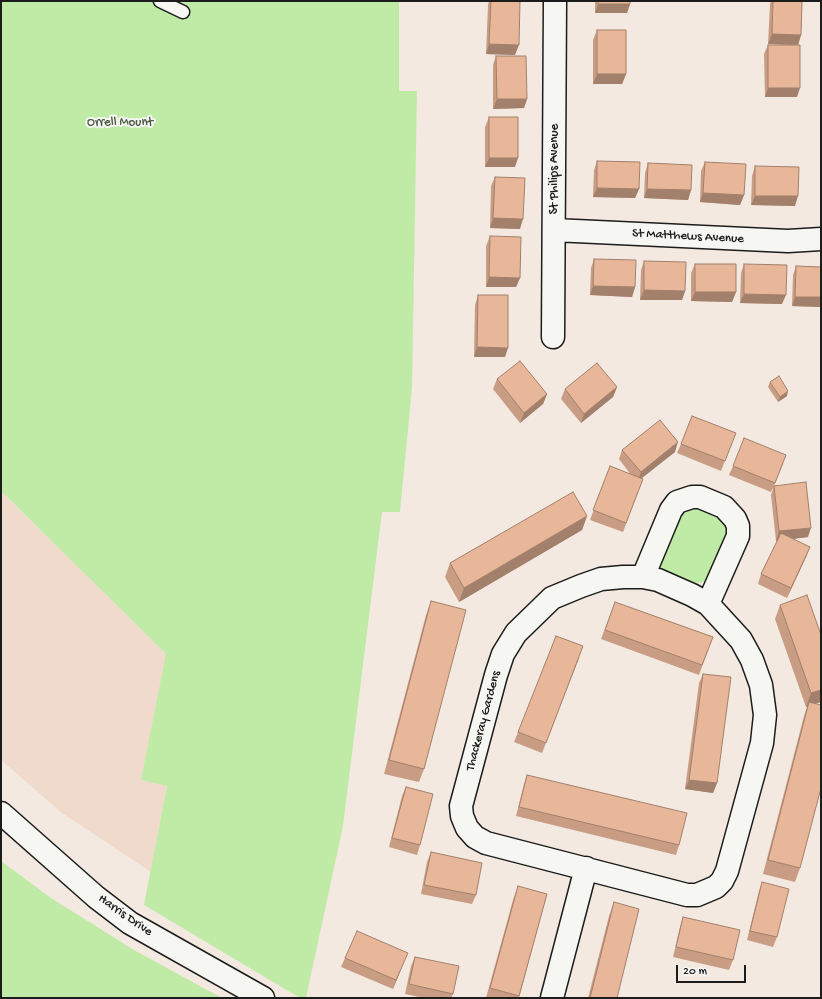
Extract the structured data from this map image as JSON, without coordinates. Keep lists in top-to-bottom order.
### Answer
{
  "streets": {
    "street": [
      "St Philips Avenue",
      "St Matthews Avenue",
      "Thackeray Gardens",
      "Harris Drive"
    ]
  },
  "crossings": [
    ["St Philips Avenue", "St Matthews Avenue"]
  ],
  "parks": ["Orrell Mount"],
  "scale_bar": "20 m"
}
